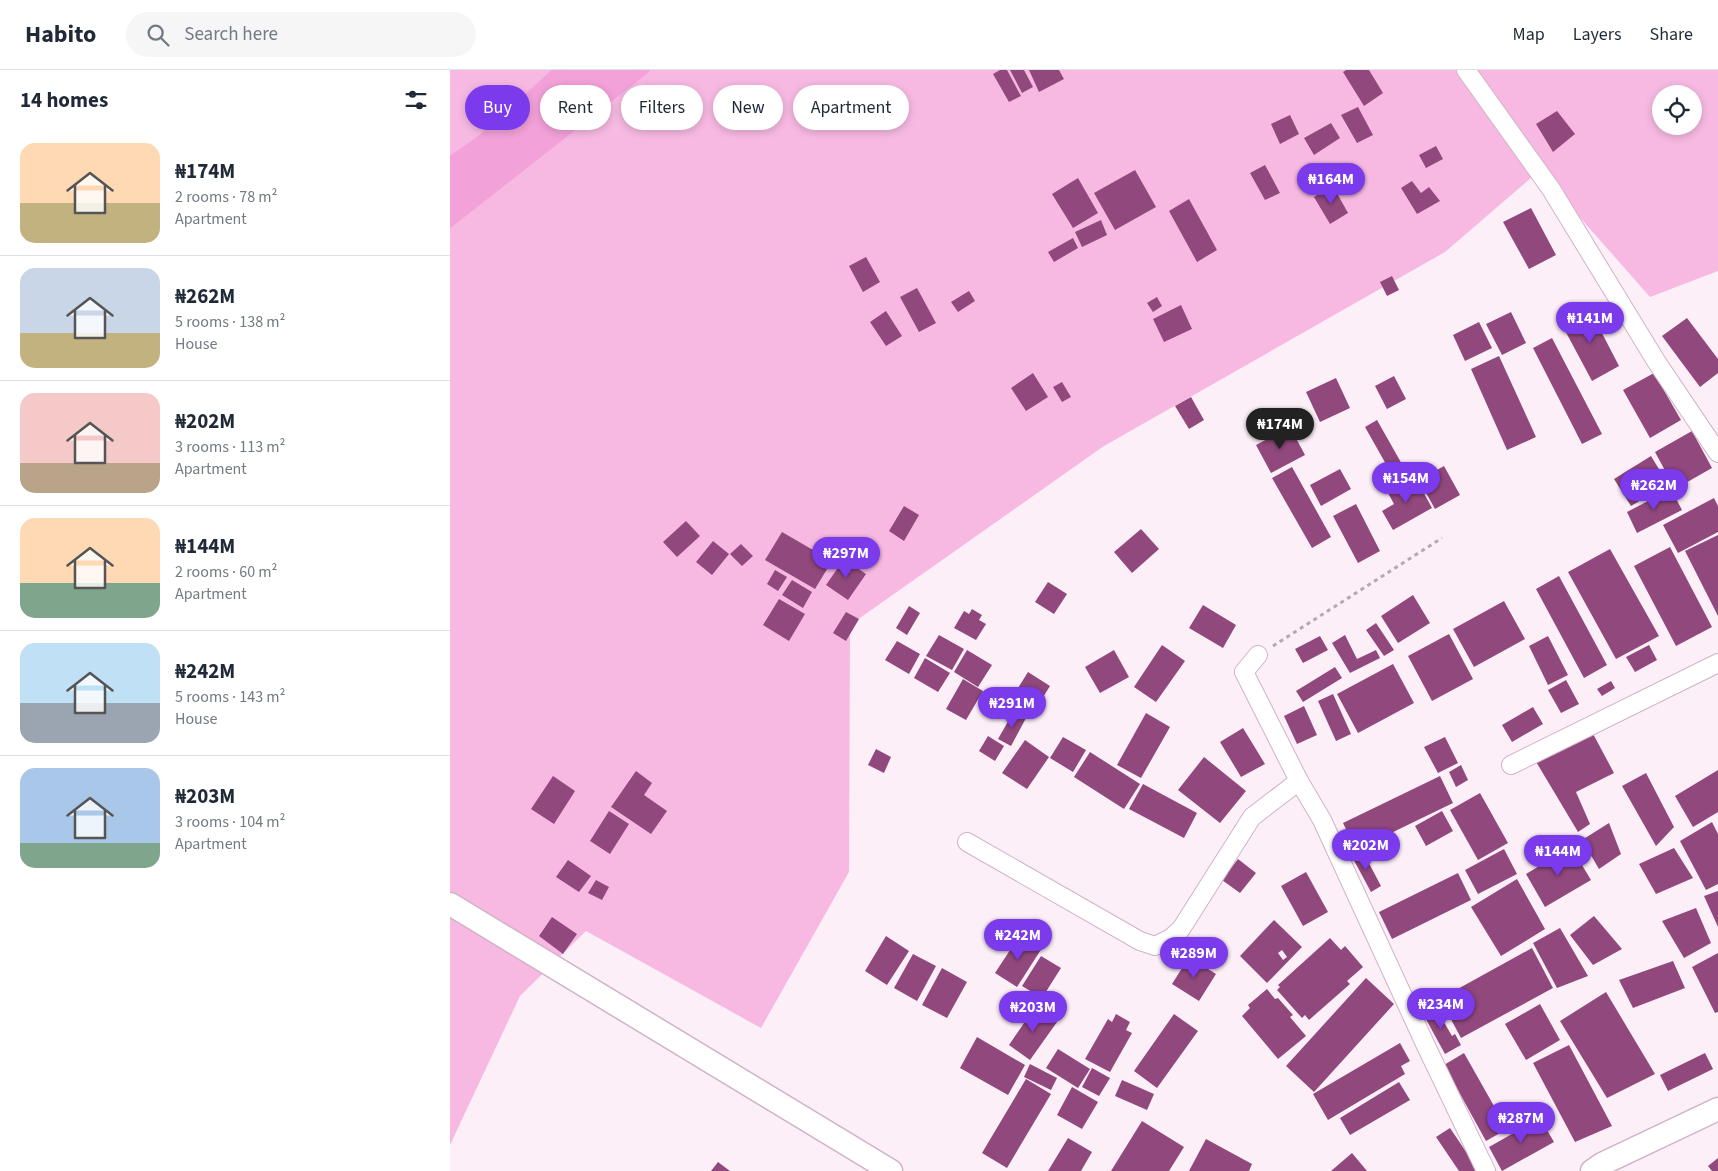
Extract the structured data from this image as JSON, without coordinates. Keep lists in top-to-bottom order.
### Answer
{
  "page": {
    "header": "Habito",
    "search": "Search here",
    "nav": ["Map", "Layers", "Share"],
    "heading": "14 homes",
    "chip": [
      "Buy",
      "Rent",
      "Filters",
      "New",
      "Apartment"
    ],
    "list": [
      {
        "name": "₦174M",
        "note": "2 rooms · 78 m² · Apartment"
      },
      {
        "name": "₦262M",
        "note": "5 rooms · 138 m² · House"
      },
      {
        "name": "₦202M",
        "note": "3 rooms · 113 m² · Apartment"
      },
      {
        "name": "₦144M",
        "note": "2 rooms · 60 m² · Apartment"
      },
      {
        "name": "₦242M",
        "note": "5 rooms · 143 m² · House"
      },
      {
        "name": "₦203M",
        "note": "3 rooms · 104 m² · Apartment"
      }
    ],
    "price": [
      "₦164M",
      "₦141M",
      "₦174M",
      "₦154M",
      "₦262M",
      "₦297M",
      "₦291M",
      "₦202M",
      "₦144M",
      "₦242M",
      "₦289M",
      "₦234M",
      "₦203M",
      "₦287M"
    ]
  }
}
